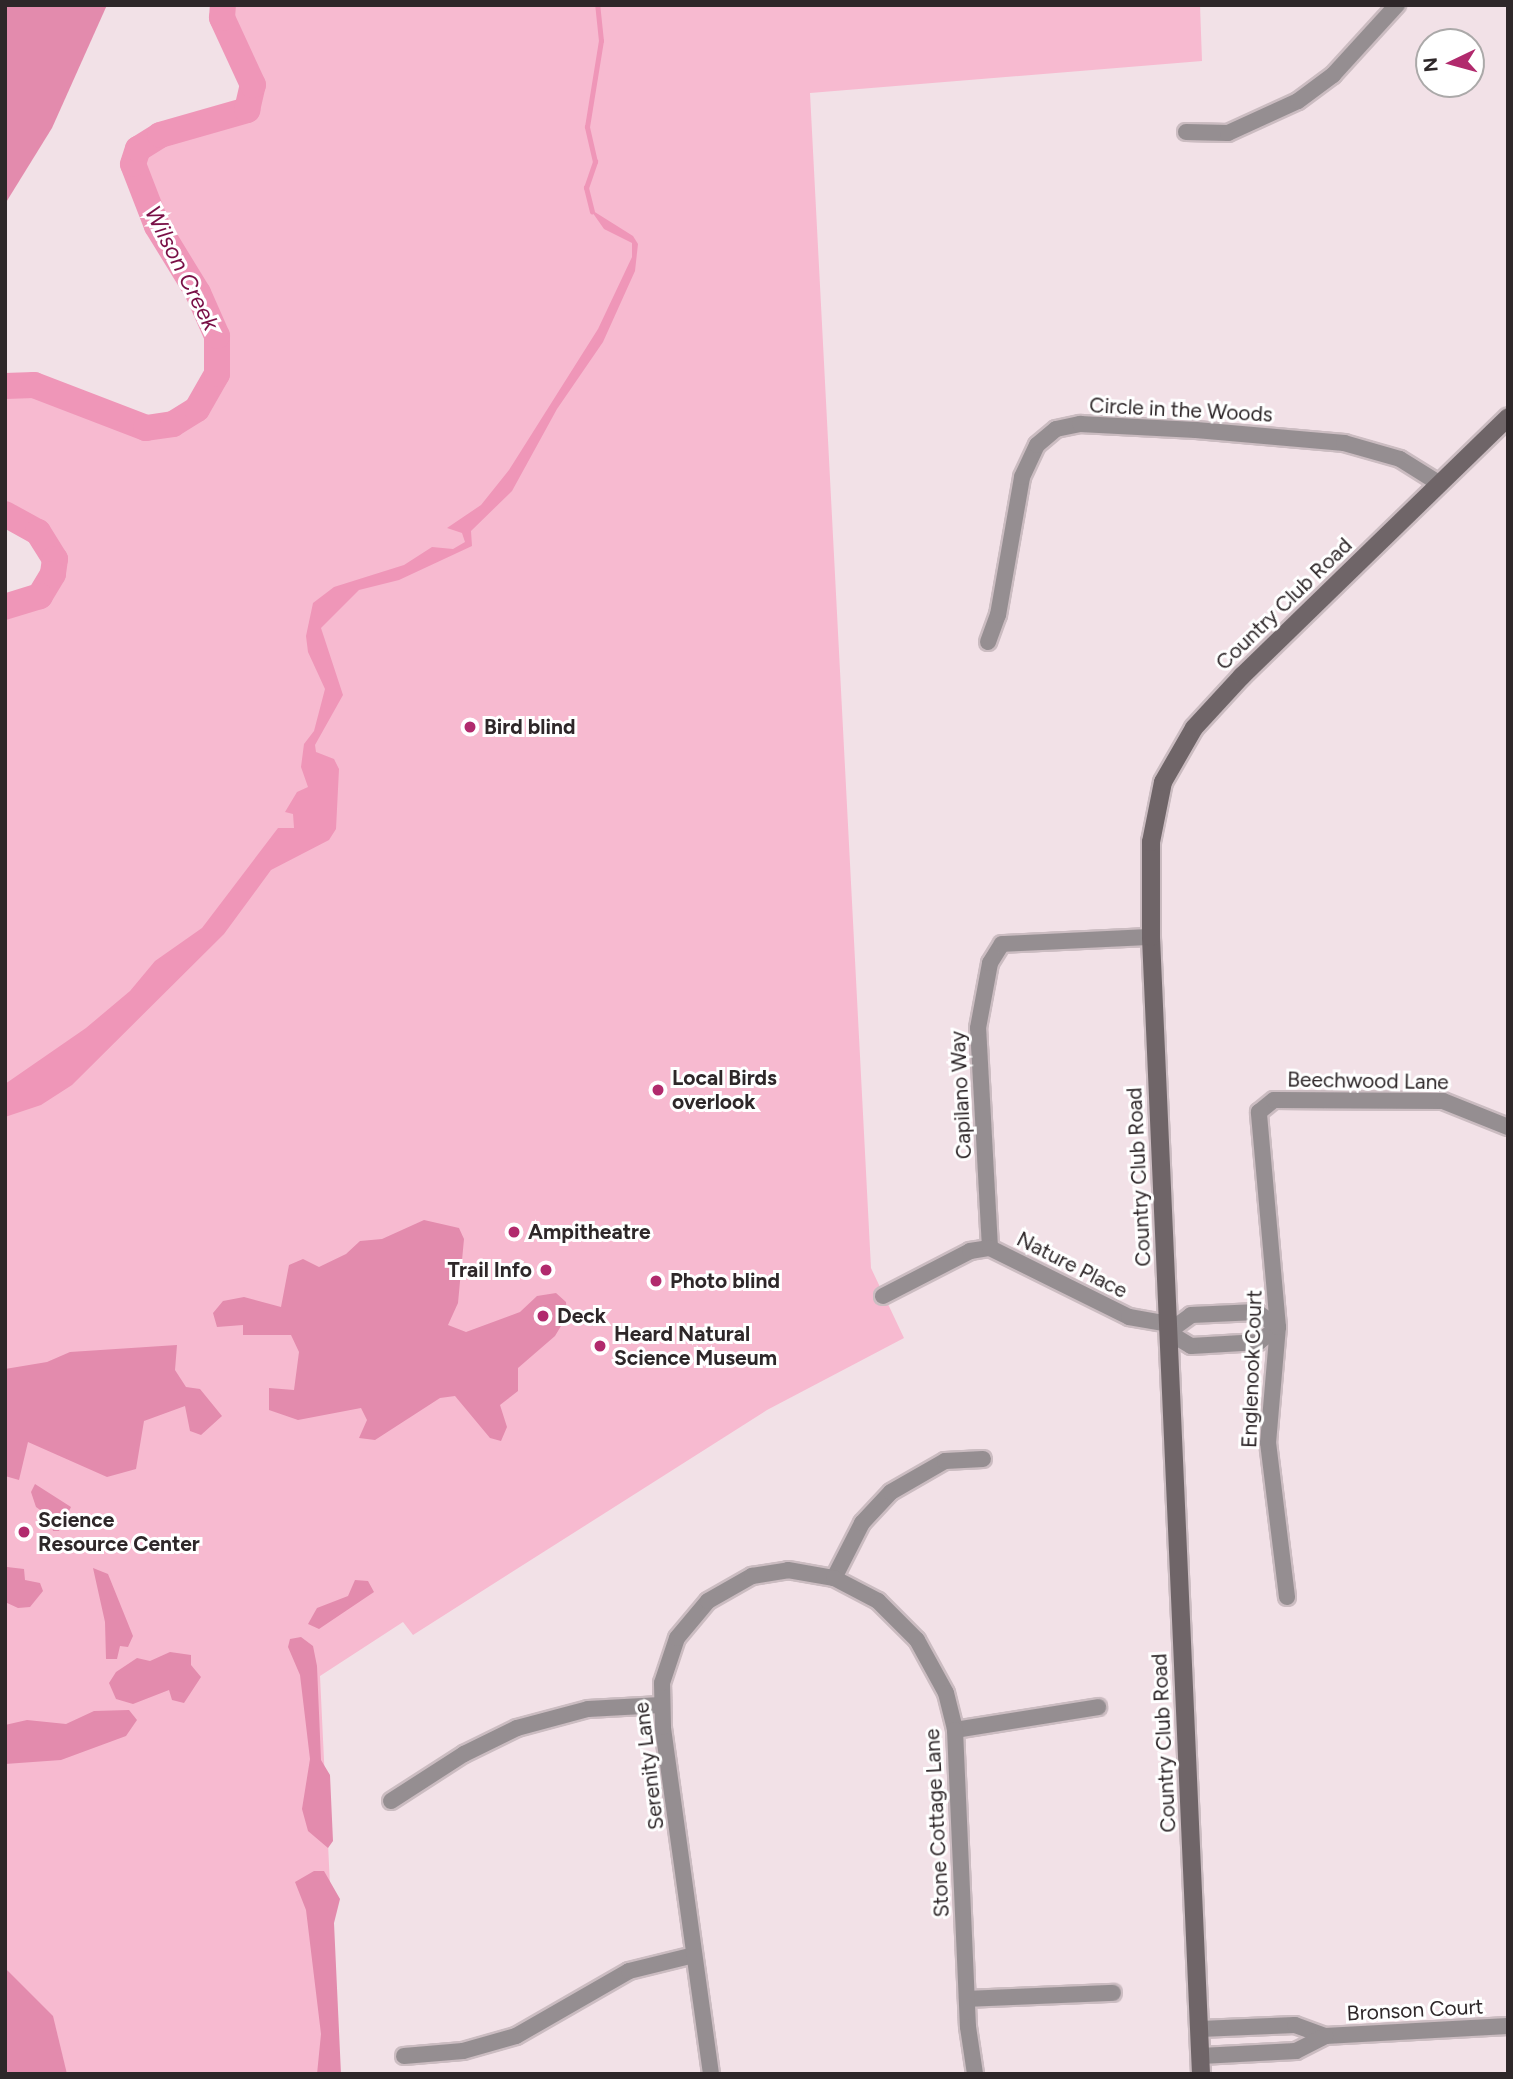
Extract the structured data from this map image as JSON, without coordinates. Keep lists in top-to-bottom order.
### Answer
{
  "streets": {
    "main road": ["Country Club Road"],
    "street": [
      "Circle in the Woods",
      "Beechwood Lane",
      "Capilano Way",
      "Nature Place",
      "Englenook Court",
      "Serenity Lane",
      "Stone Cottage Lane",
      "Bronson Court"
    ]
  },
  "crossings": [
    ["Circle in the Woods", "Country Club Road"],
    ["Country Club Road", "Capilano Way"],
    ["Country Club Road", "Nature Place"],
    ["Country Club Road", "Bronson Court"],
    ["Beechwood Lane", "Englenook Court"],
    ["Capilano Way", "Nature Place"],
    ["Nature Place", "Englenook Court"],
    ["Serenity Lane", "Stone Cottage Lane"]
  ],
  "water": ["Wilson Creek"],
  "places": [
    "Bird blind",
    "Local Birds overlook",
    "Ampitheatre",
    "Trail Info",
    "Photo blind",
    "Deck",
    "Heard Natural Science Museum",
    "Science Resource Center"
  ],
  "north": "left"
}
